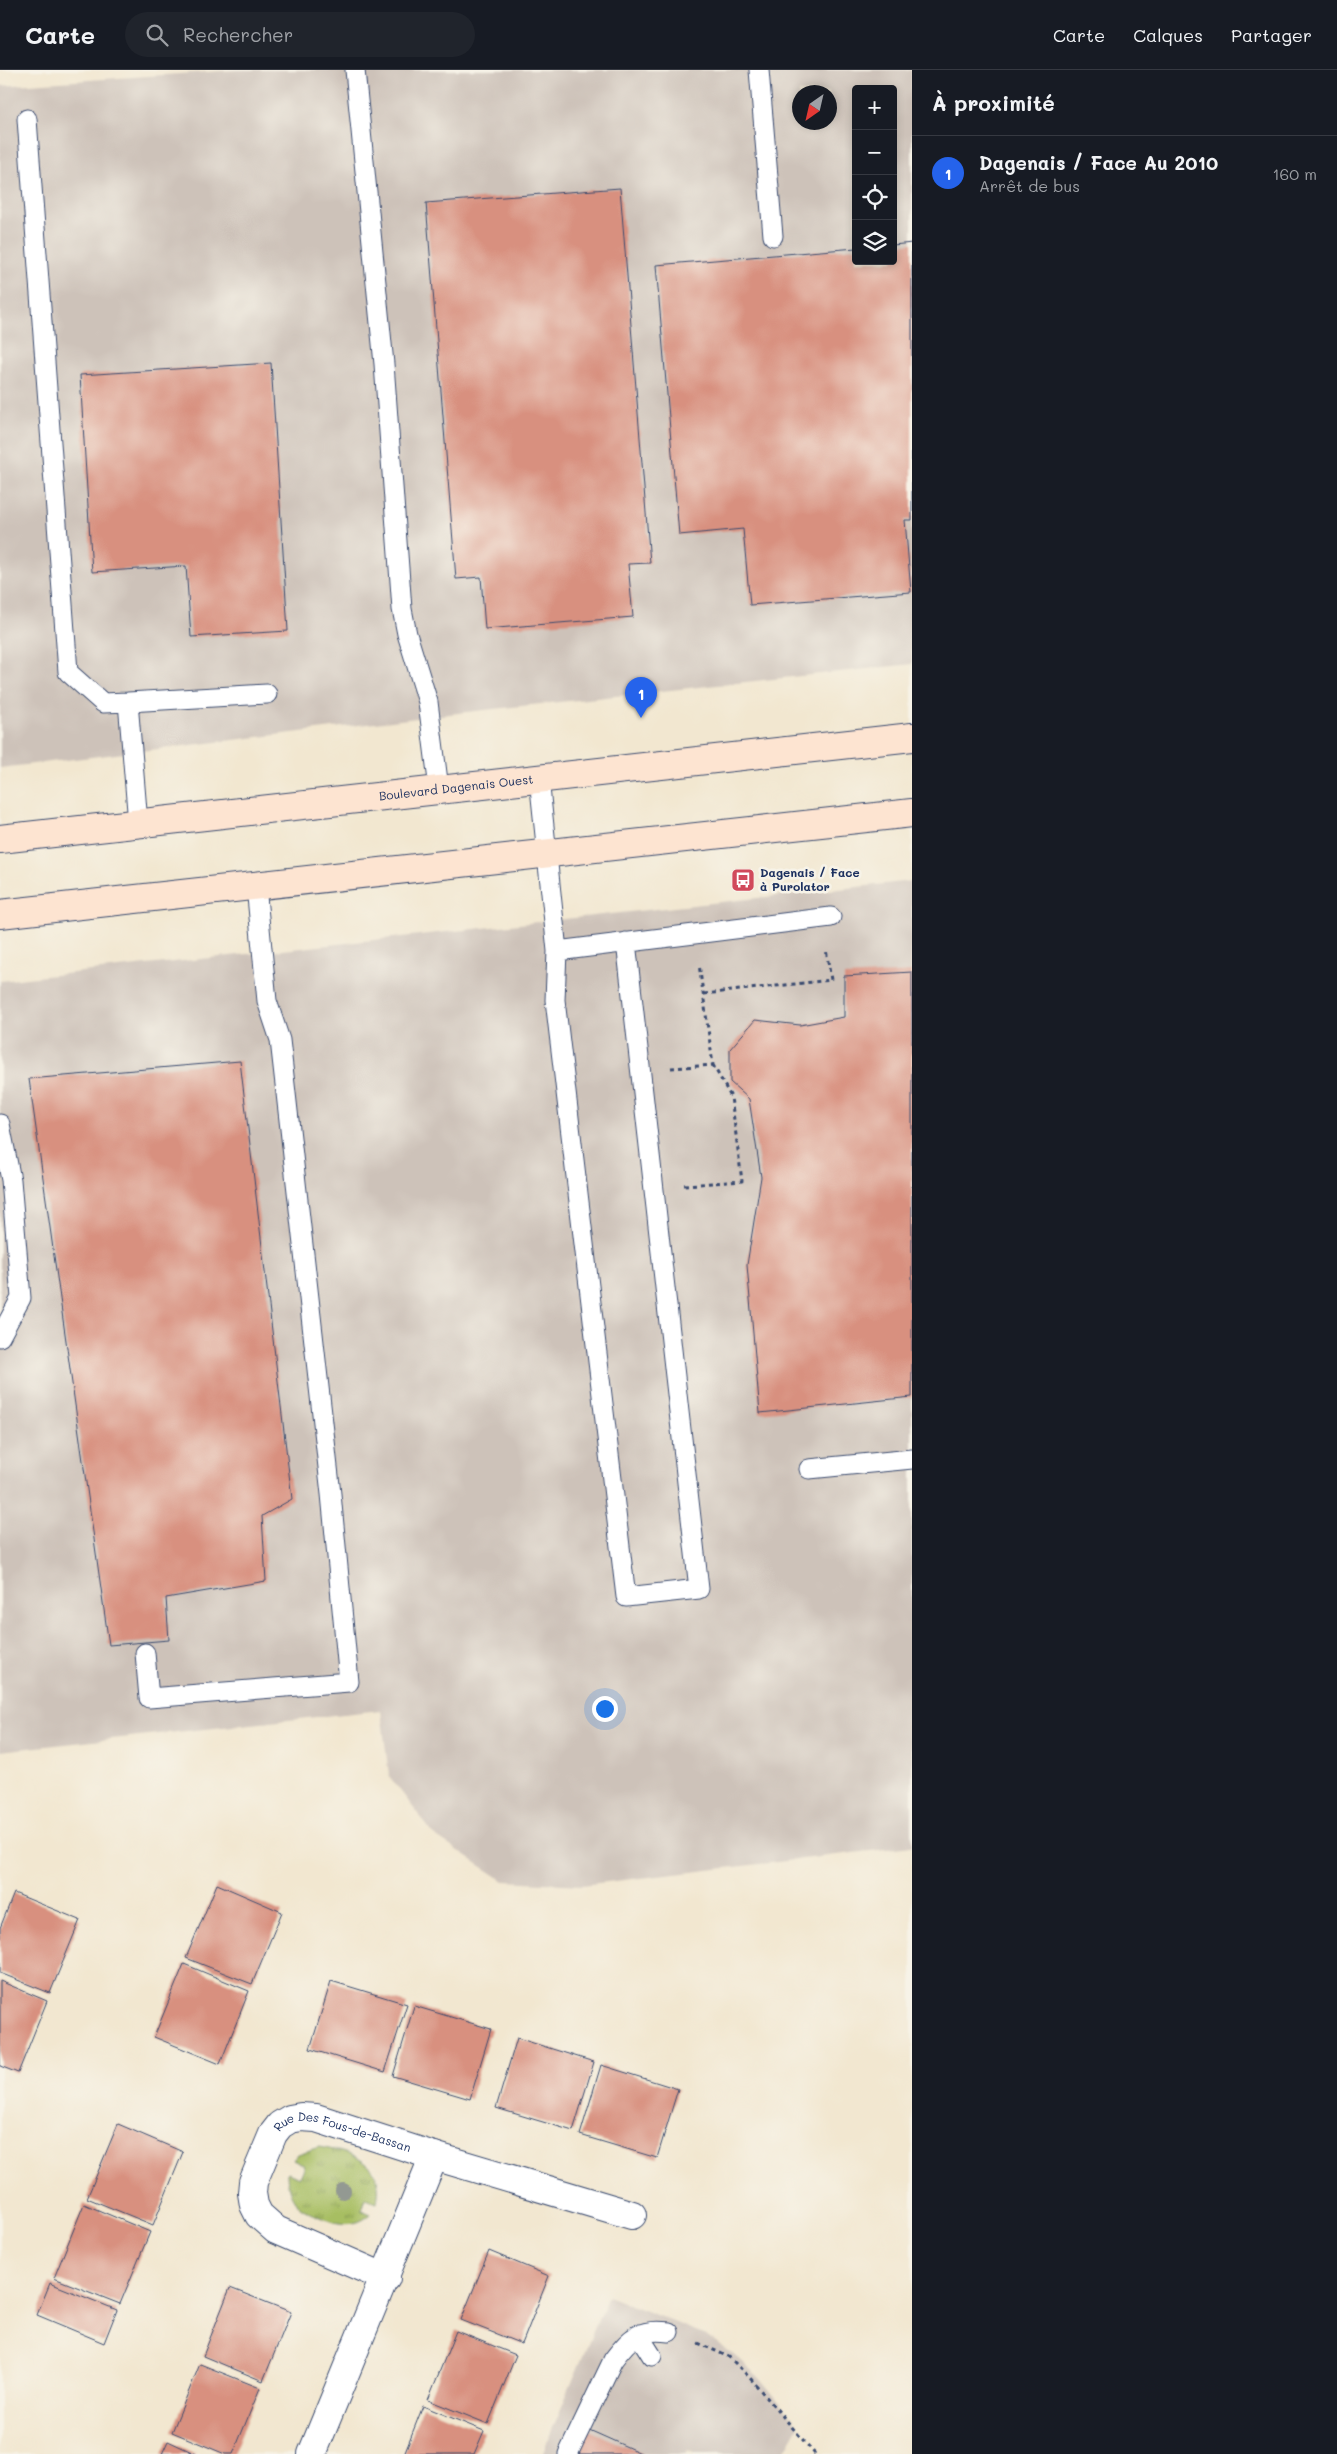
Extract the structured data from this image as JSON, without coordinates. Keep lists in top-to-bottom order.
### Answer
{
  "streets": {
    "main road": ["Boulevard Dagenais Ouest"],
    "street": ["Rue Des Fous-de-Bassan"]
  },
  "places": {
    "bus stop": ["Dagenais / Face à Purolator"]
  },
  "north": "bottom left",
  "page": {
    "header": "Carte",
    "search": "Rechercher",
    "nav": ["Carte", "Calques", "Partager"],
    "heading": "À proximité",
    "map_buttons": ["+", "−"],
    "list": [
      {
        "mark": "1",
        "name": "Dagenais / Face Au 2010",
        "note": "Arrêt de bus",
        "value": "160 m"
      }
    ],
    "pins": "1"
  }
}
